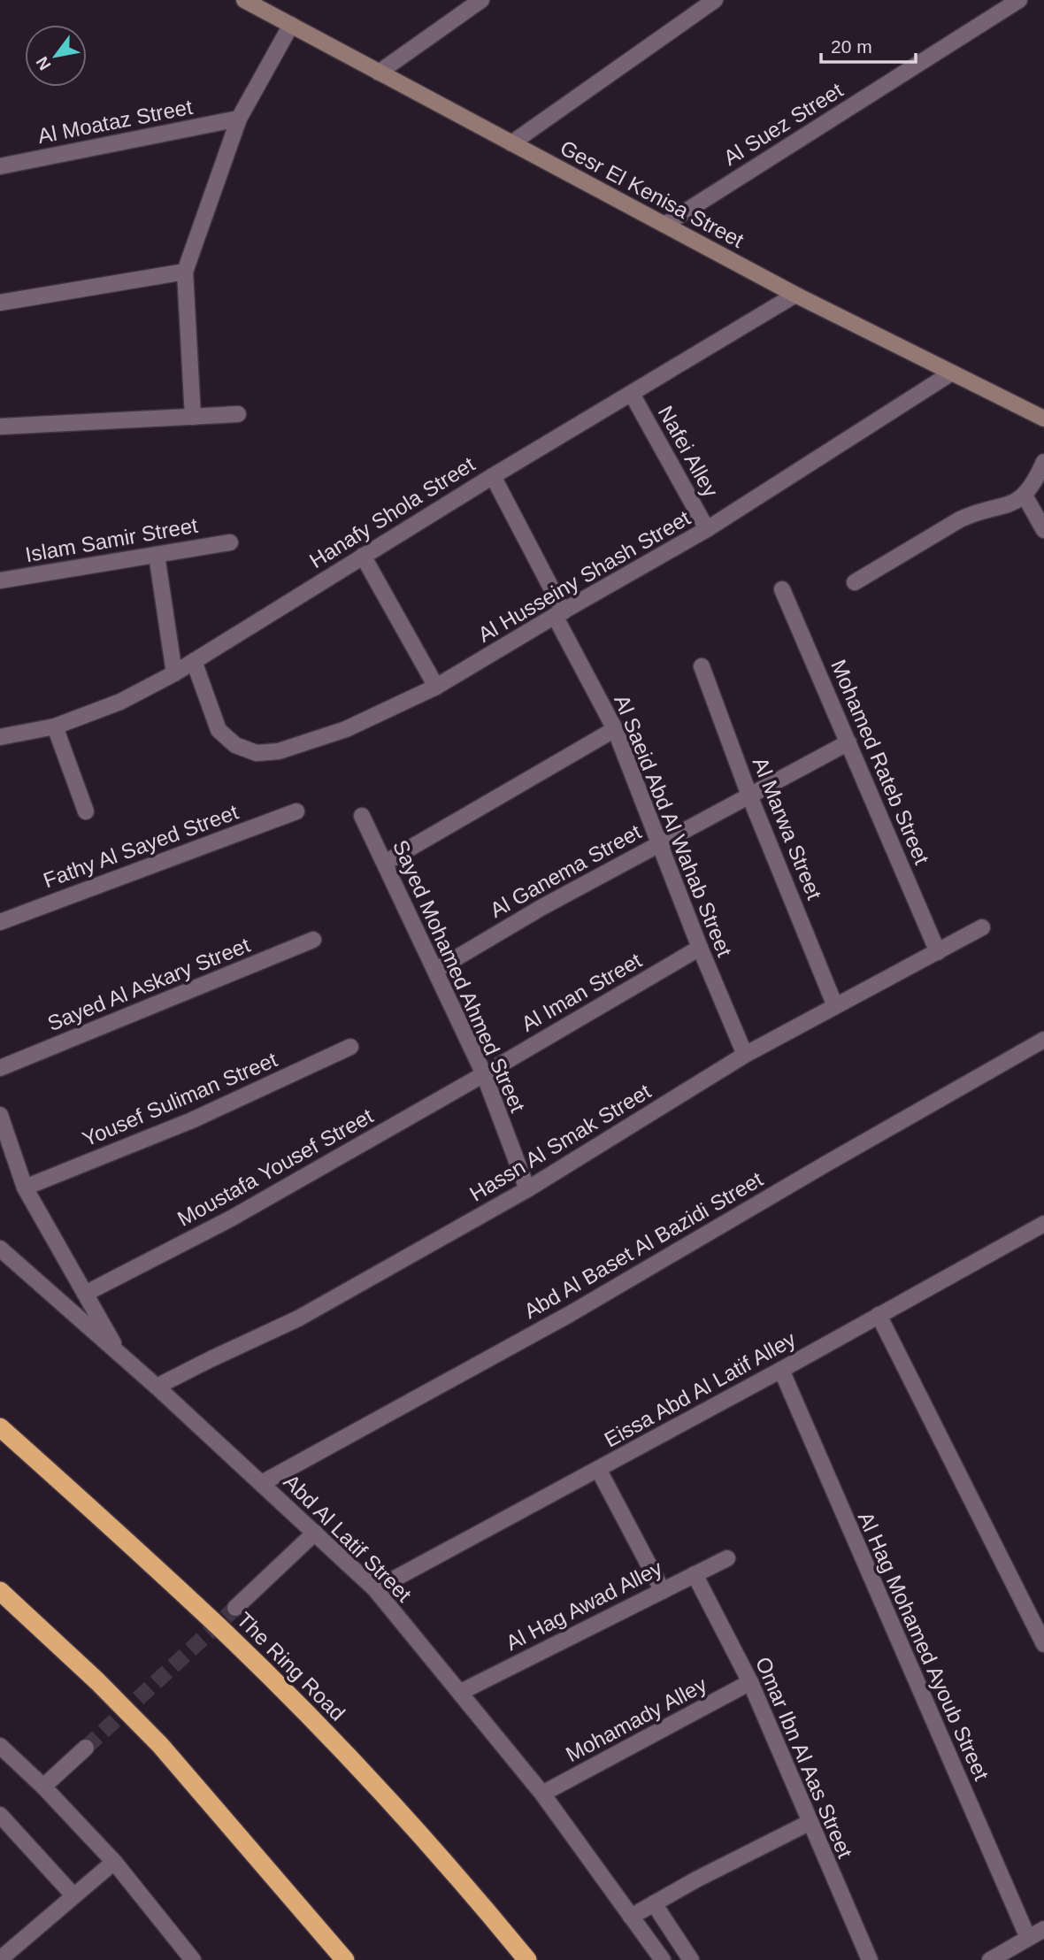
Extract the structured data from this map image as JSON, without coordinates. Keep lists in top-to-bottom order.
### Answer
{
  "streets": {
    "highway": ["The Ring Road"],
    "main road": ["Gesr El Kenisa Street"],
    "street": [
      "Al Moataz Street",
      "Al Suez Street",
      "Nafei Alley",
      "Hanafy Shola Street",
      "Islam Samir Street",
      "Al Husseiny Shash Street",
      "Mohamed Rateb Street",
      "Al Saeid Abd Al Wahab Street",
      "Al Marwa Street",
      "Fathy Al Sayed Street",
      "Al Ganema Street",
      "Sayed Mohamed Ahmed Street",
      "Sayed Al Askary Street",
      "Al Iman Street",
      "Yousef Suliman Street",
      "Hassn Al Smak Street",
      "Moustafa Yousef Street",
      "Abd Al Baset Al Bazidi Street",
      "Eissa Abd Al Latif Alley",
      "Abd Al Latif Street",
      "Al Hag Awad Alley",
      "Al Hag Mohamed Ayoub Street",
      "Mohamady Alley",
      "Omar Ibn Al Aas Street"
    ]
  },
  "crossings": [
    ["Al Suez Street", "Gesr El Kenisa Street"],
    ["Gesr El Kenisa Street", "Hanafy Shola Street"],
    ["Gesr El Kenisa Street", "Al Husseiny Shash Street"],
    ["Nafei Alley", "Hanafy Shola Street"],
    ["Nafei Alley", "Al Husseiny Shash Street"],
    ["Hanafy Shola Street", "Al Husseiny Shash Street"],
    ["Hanafy Shola Street", "Al Saeid Abd Al Wahab Street"],
    ["Al Husseiny Shash Street", "Al Saeid Abd Al Wahab Street"],
    ["Mohamed Rateb Street", "Al Ganema Street"],
    ["Mohamed Rateb Street", "Hassn Al Smak Street"],
    ["Al Saeid Abd Al Wahab Street", "Al Ganema Street"],
    ["Al Saeid Abd Al Wahab Street", "Al Iman Street"],
    ["Al Saeid Abd Al Wahab Street", "Hassn Al Smak Street"],
    ["Al Marwa Street", "Al Ganema Street"],
    ["Al Marwa Street", "Hassn Al Smak Street"],
    ["Al Ganema Street", "Sayed Mohamed Ahmed Street"],
    ["Sayed Mohamed Ahmed Street", "Al Iman Street"],
    ["Sayed Mohamed Ahmed Street", "Hassn Al Smak Street"],
    ["Sayed Mohamed Ahmed Street", "Moustafa Yousef Street"],
    ["Al Iman Street", "Moustafa Yousef Street"],
    ["Hassn Al Smak Street", "Abd Al Latif Street"],
    ["Abd Al Baset Al Bazidi Street", "Abd Al Latif Street"],
    ["Eissa Abd Al Latif Alley", "Abd Al Latif Street"],
    ["Eissa Abd Al Latif Alley", "Al Hag Mohamed Ayoub Street"],
    ["Abd Al Latif Street", "Al Hag Awad Alley"],
    ["Abd Al Latif Street", "Mohamady Alley"],
    ["Al Hag Awad Alley", "Omar Ibn Al Aas Street"],
    ["Mohamady Alley", "Omar Ibn Al Aas Street"]
  ],
  "scale_bar": "20 m",
  "north": "bottom left"
}
